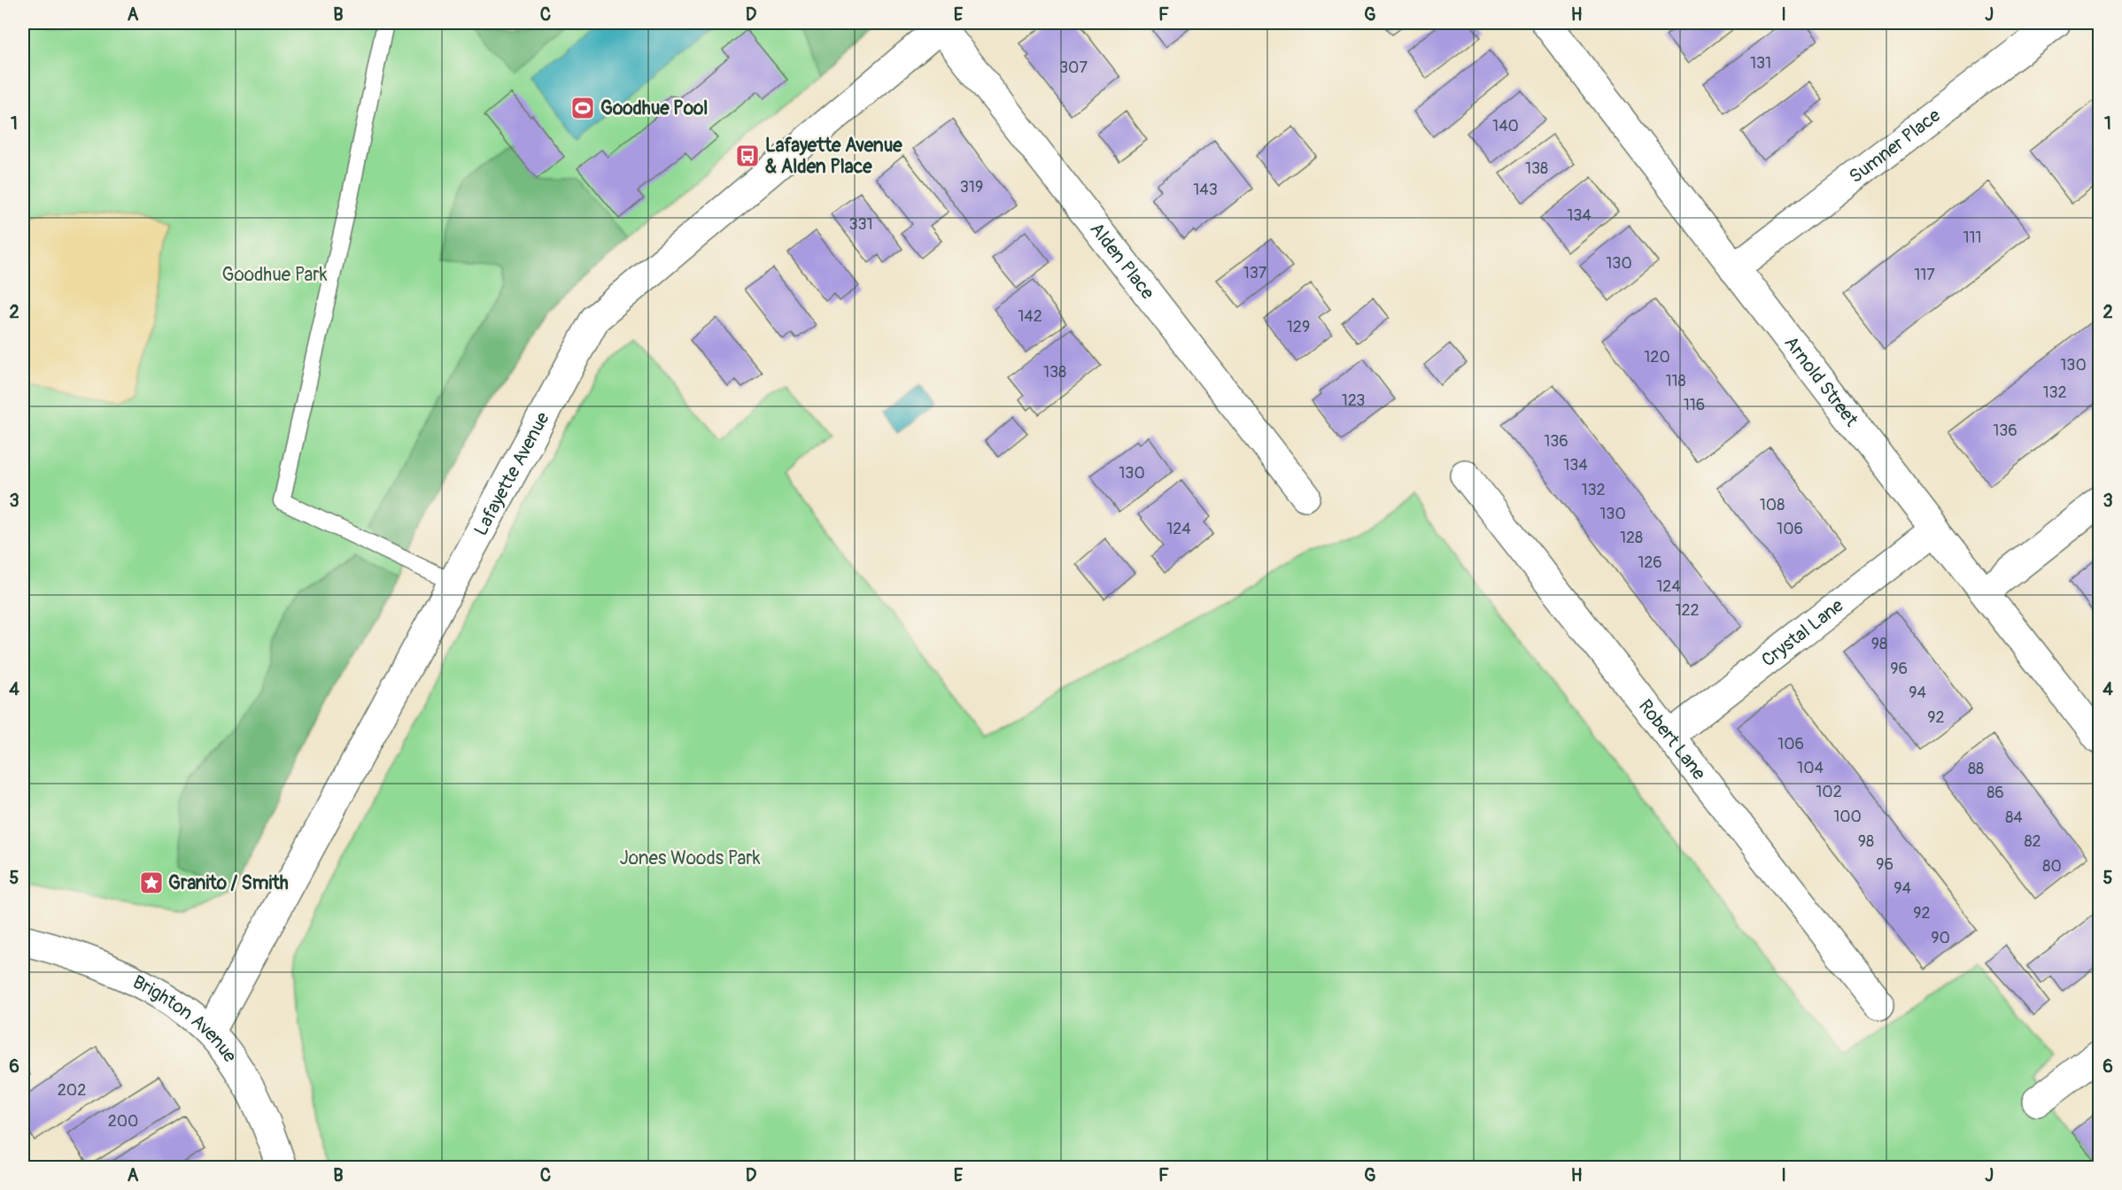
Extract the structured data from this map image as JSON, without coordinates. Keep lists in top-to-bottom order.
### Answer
{
  "streets": {
    "street": [
      "Sumner Place",
      "Alden Place",
      "Arnold Street",
      "Lafayette Avenue",
      "Crystal Lane",
      "Robert Lane",
      "Brighton Avenue"
    ]
  },
  "crossings": [
    ["Sumner Place", "Arnold Street"],
    ["Alden Place", "Lafayette Avenue"],
    ["Arnold Street", "Crystal Lane"],
    ["Lafayette Avenue", "Brighton Avenue"],
    ["Crystal Lane", "Robert Lane"]
  ],
  "parks": ["Goodhue Park", "Jones Woods Park"],
  "places": {
    "sports": ["Goodhue Pool"],
    "bus stop": ["Lafayette Avenue & Alden Place"],
    "place": ["Granito / Smith"]
  },
  "house_numbers": [
    "131",
    "307",
    "140",
    "138",
    "319",
    "143",
    "134",
    "331",
    "111",
    "130",
    "137",
    "117",
    "142",
    "129",
    "120",
    "130",
    "138",
    "118",
    "132",
    "123",
    "116",
    "136",
    "136",
    "134",
    "130",
    "132",
    "108",
    "130",
    "124",
    "106",
    "128",
    "126",
    "124",
    "122",
    "98",
    "96",
    "94",
    "92",
    "106",
    "104",
    "88",
    "102",
    "86",
    "100",
    "84",
    "98",
    "82",
    "96",
    "80",
    "94",
    "92",
    "90",
    "202",
    "200"
  ],
  "grid": {
    "columns": [
      "A",
      "B",
      "C",
      "D",
      "E",
      "F",
      "G",
      "H",
      "I",
      "J"
    ],
    "rows": [
      "1",
      "2",
      "3",
      "4",
      "5",
      "6"
    ]
  }
}
